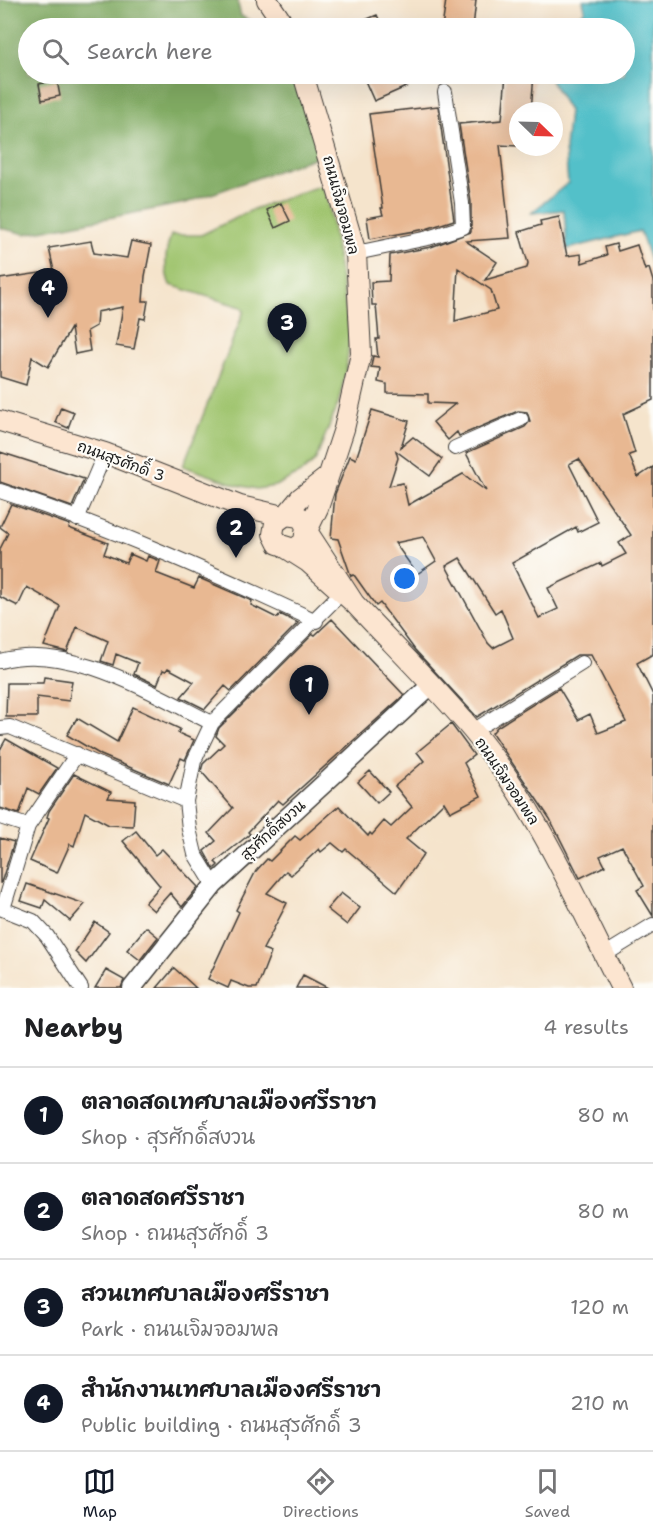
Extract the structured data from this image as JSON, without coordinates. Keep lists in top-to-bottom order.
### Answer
{
  "streets": {
    "main road": ["ถนนเจิมจอมพล", "ถนนสุรศักดิ์ 3"],
    "street": ["สุรศักดิ์สงวน"]
  },
  "crossings": [
    ["ถนนเจิมจอมพล", "ถนนสุรศักดิ์ 3"],
    ["ถนนเจิมจอมพล", "สุรศักดิ์สงวน"]
  ],
  "north": "bottom right",
  "page": {
    "search": "Search here",
    "pins": [
      "4",
      "3",
      "2",
      "1"
    ],
    "heading": ["Nearby", "4 results"],
    "list": [
      {
        "mark": "1",
        "name": "ตลาดสดเทศบาลเมืองศรีราชา",
        "note": "Shop · สุรศักดิ์สงวน",
        "value": "80 m"
      },
      {
        "mark": "2",
        "name": "ตลาดสดศรีราชา",
        "note": "Shop · ถนนสุรศักดิ์ 3",
        "value": "80 m"
      },
      {
        "mark": "3",
        "name": "สวนเทศบาลเมืองศรีราชา",
        "note": "Park · ถนนเจิมจอมพล",
        "value": "120 m"
      },
      {
        "mark": "4",
        "name": "สำนักงานเทศบาลเมืองศรีราชา",
        "note": "Public building · ถนนสุรศักดิ์ 3",
        "value": "210 m"
      }
    ],
    "nav": ["Map", "Directions", "Saved"]
  }
}
